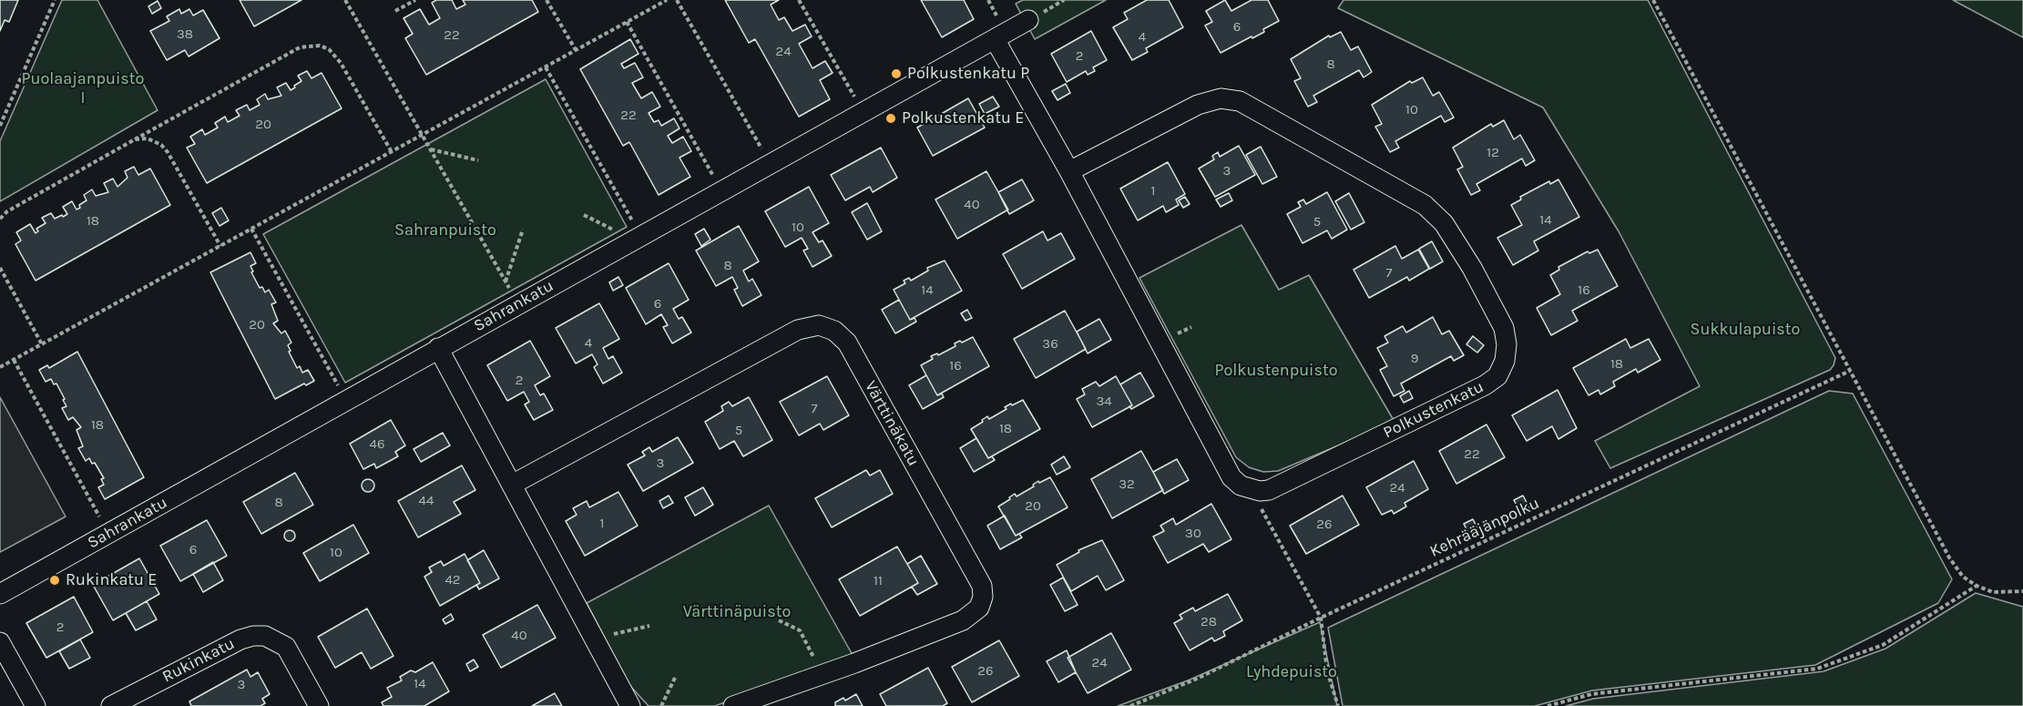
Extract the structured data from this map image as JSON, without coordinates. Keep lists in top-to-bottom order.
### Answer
{
  "streets": {
    "street": [
      "Sahrankatu",
      "Polkustenkatu",
      "Värttinäkatu",
      "Rukinkatu"
    ],
    "path": ["Kehrääjänpolku"]
  },
  "parks": [
    "Puolaajanpuisto I",
    "Sahranpuisto",
    "Sukkulapuisto",
    "Polkustenpuisto",
    "Värttinäpuisto",
    "Lyhdepuisto"
  ],
  "places": ["Polkustenkatu P", "Polkustenkatu E", "Rukinkatu E"],
  "house_numbers": [
    "6",
    "38",
    "22",
    "4",
    "24",
    "2",
    "8",
    "10",
    "22",
    "20",
    "12",
    "3",
    "1",
    "40",
    "14",
    "18",
    "5",
    "10",
    "8",
    "7",
    "14",
    "16",
    "6",
    "20",
    "4",
    "36",
    "9",
    "18",
    "16",
    "2",
    "34",
    "7",
    "18",
    "18",
    "5",
    "46",
    "22",
    "3",
    "32",
    "24",
    "44",
    "8",
    "20",
    "1",
    "26",
    "30",
    "6",
    "10",
    "42",
    "11",
    "28",
    "2",
    "40",
    "24",
    "26",
    "14",
    "3"
  ]
}
